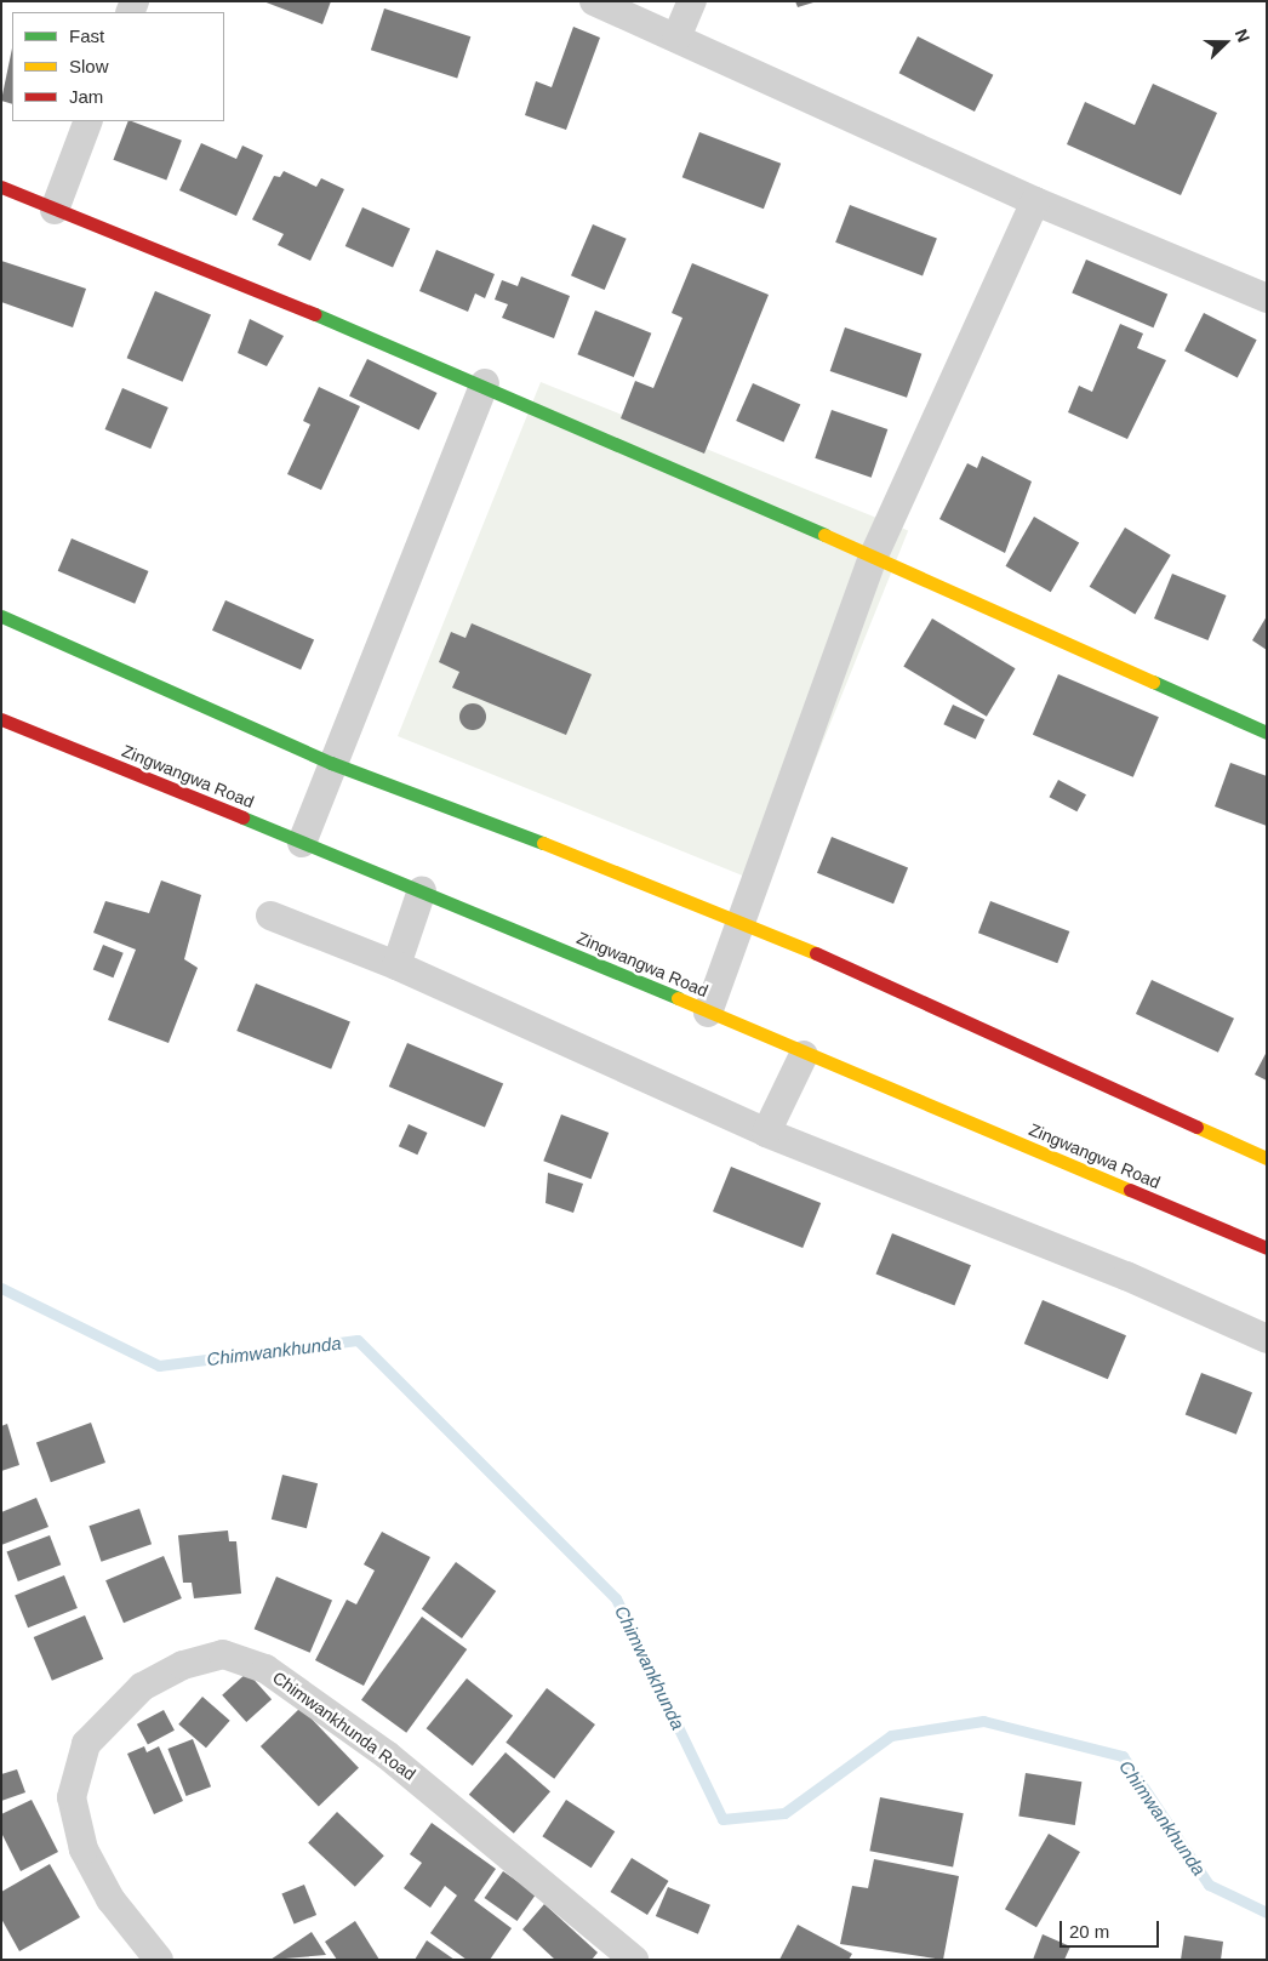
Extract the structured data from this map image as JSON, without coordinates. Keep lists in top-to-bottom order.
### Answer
{
  "streets": {
    "street": ["Zingwangwa Road", "Chimwankhunda Road"]
  },
  "water": ["Chimwankhunda"],
  "legend": ["Fast", "Slow", "Jam"],
  "scale_bar": "20 m",
  "north": "right"
}
